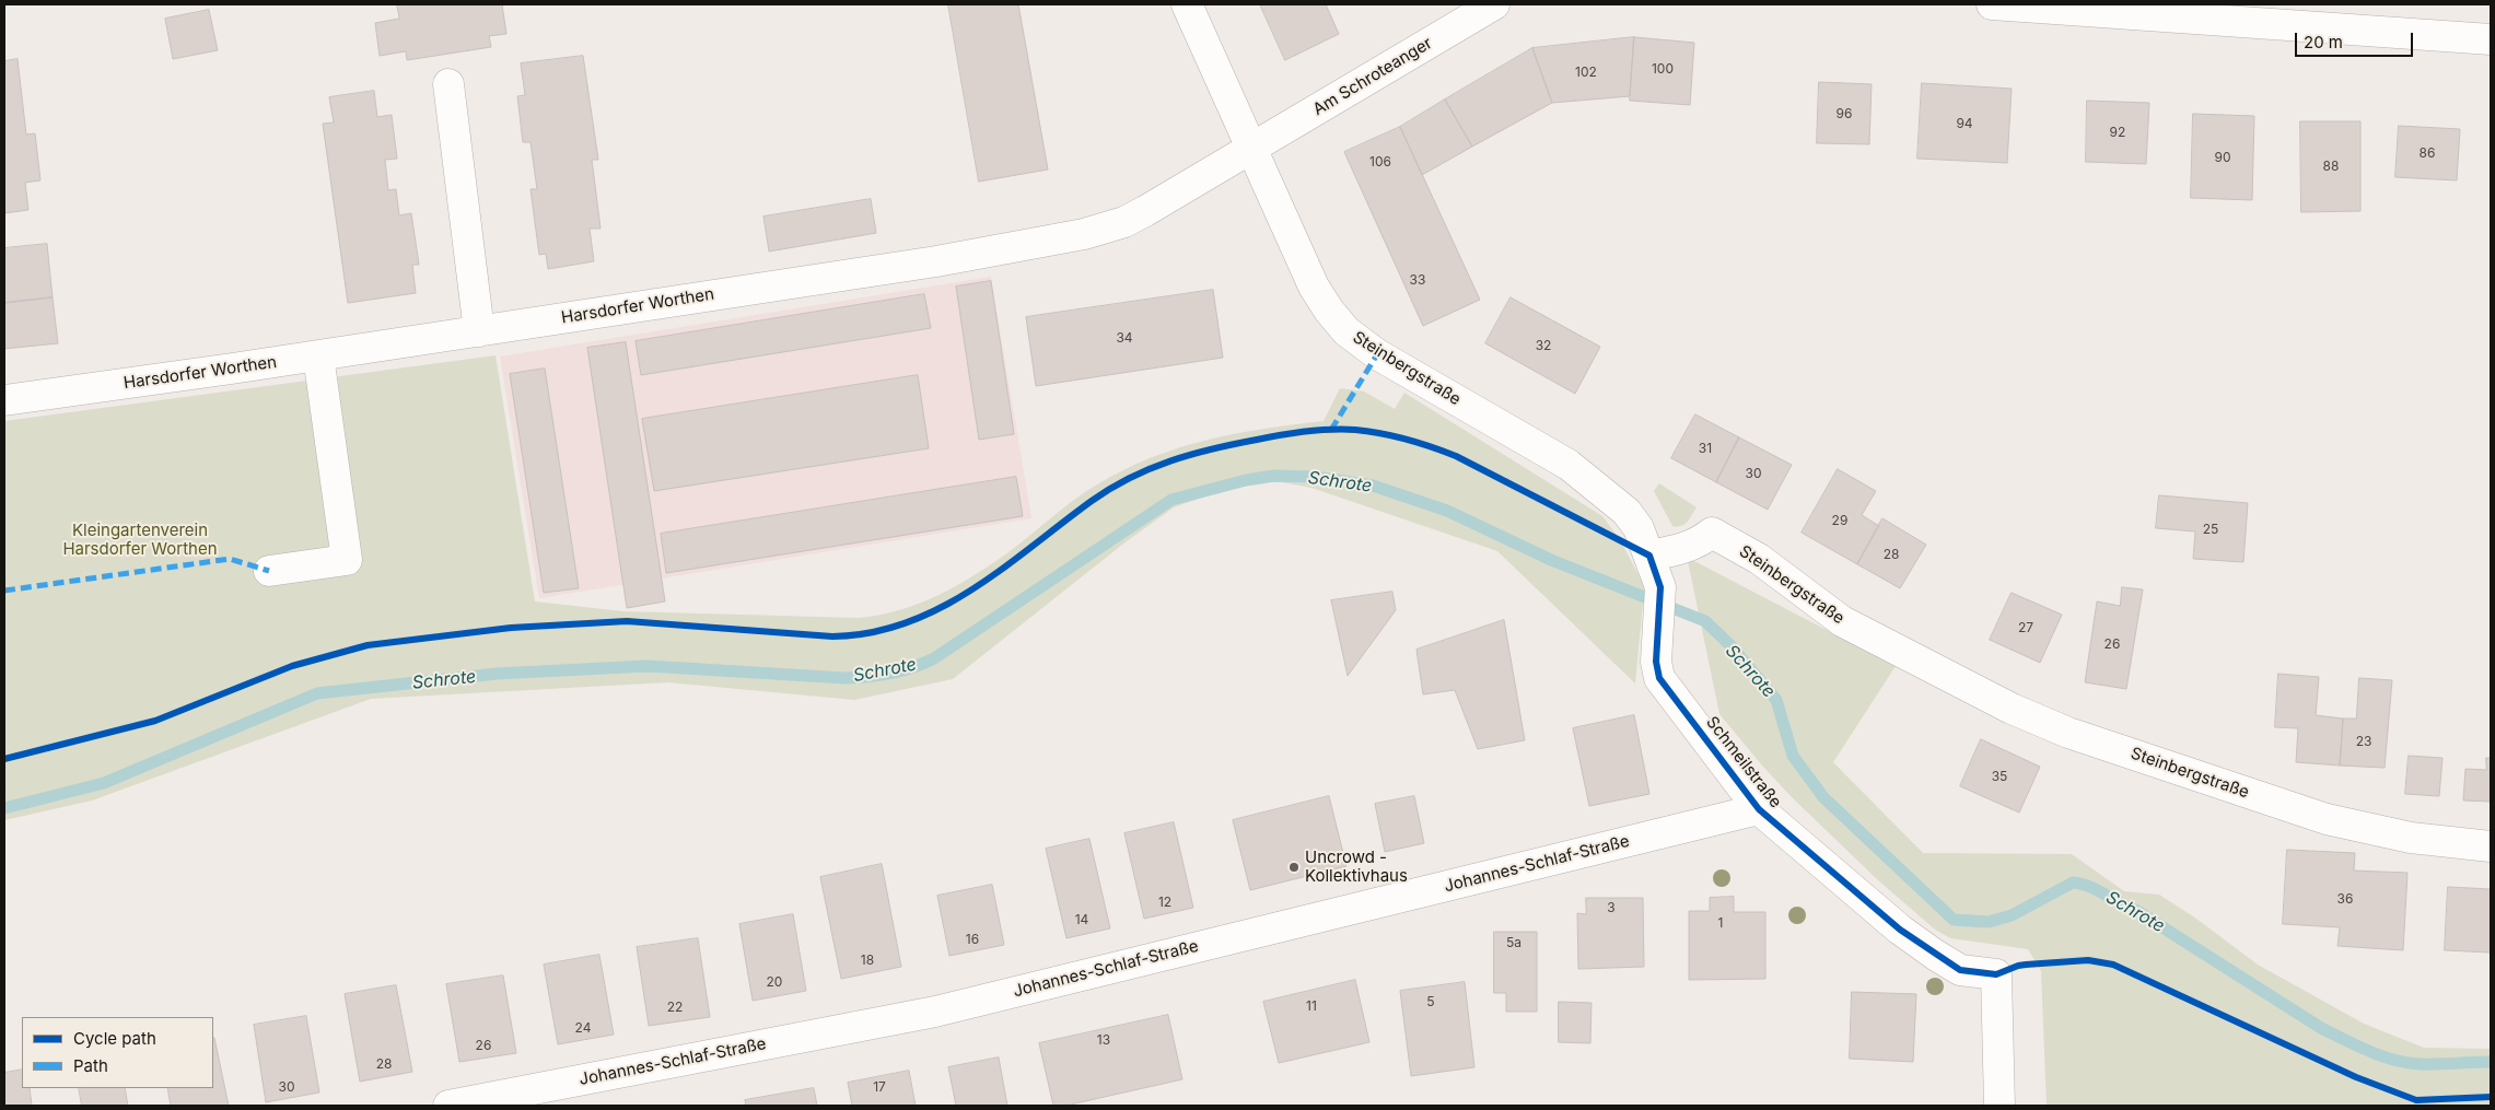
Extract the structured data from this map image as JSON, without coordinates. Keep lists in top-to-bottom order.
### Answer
{
  "streets": {
    "street": [
      "Am Schroteanger",
      "Harsdorfer Worthen",
      "Steinbergstraße",
      "Schmeilstraße",
      "Johannes-Schlaf-Straße"
    ]
  },
  "crossings": [
    ["Am Schroteanger", "Harsdorfer Worthen"],
    ["Am Schroteanger", "Steinbergstraße"],
    ["Harsdorfer Worthen", "Steinbergstraße"],
    ["Steinbergstraße", "Schmeilstraße"],
    ["Schmeilstraße", "Johannes-Schlaf-Straße"]
  ],
  "water": ["Schrote"],
  "parks": ["Kleingartenverein Harsdorfer Worthen"],
  "places": ["Uncrowd - Kollektivhaus"],
  "house_numbers": [
    "100",
    "102",
    "96",
    "94",
    "92",
    "86",
    "90",
    "106",
    "88",
    "33",
    "34",
    "32",
    "31",
    "30",
    "29",
    "25",
    "28",
    "27",
    "26",
    "23",
    "35",
    "36",
    "12",
    "3",
    "14",
    "1",
    "16",
    "5a",
    "18",
    "20",
    "5",
    "11",
    "22",
    "24",
    "13",
    "26",
    "28",
    "30",
    "17"
  ],
  "legend": ["Cycle path", "Path"],
  "scale_bar": "20 m"
}
